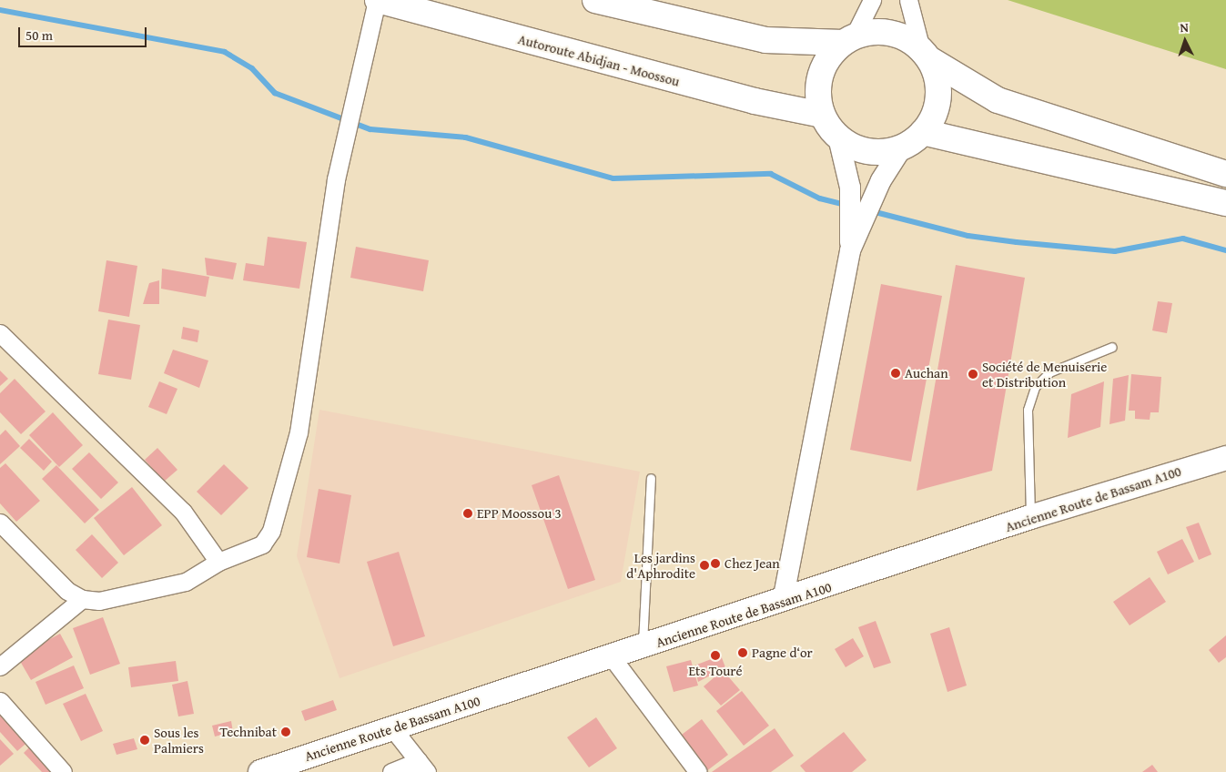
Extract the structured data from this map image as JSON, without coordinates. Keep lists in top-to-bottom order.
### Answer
{
  "streets": {
    "highway": ["Autoroute Abidjan - Moossou"],
    "main road": ["Ancienne Route de Bassam A100"]
  },
  "places": [
    "Auchan",
    "Société de Menuiserie et Distribution",
    "EPP Moossou 3",
    "Chez Jean",
    "Les jardins d'Aphrodite",
    "Pagne d‘or",
    "Ets Touré",
    "Technibat",
    "Sous les Palmiers"
  ],
  "scale_bar": "50 m",
  "north": "top"
}
